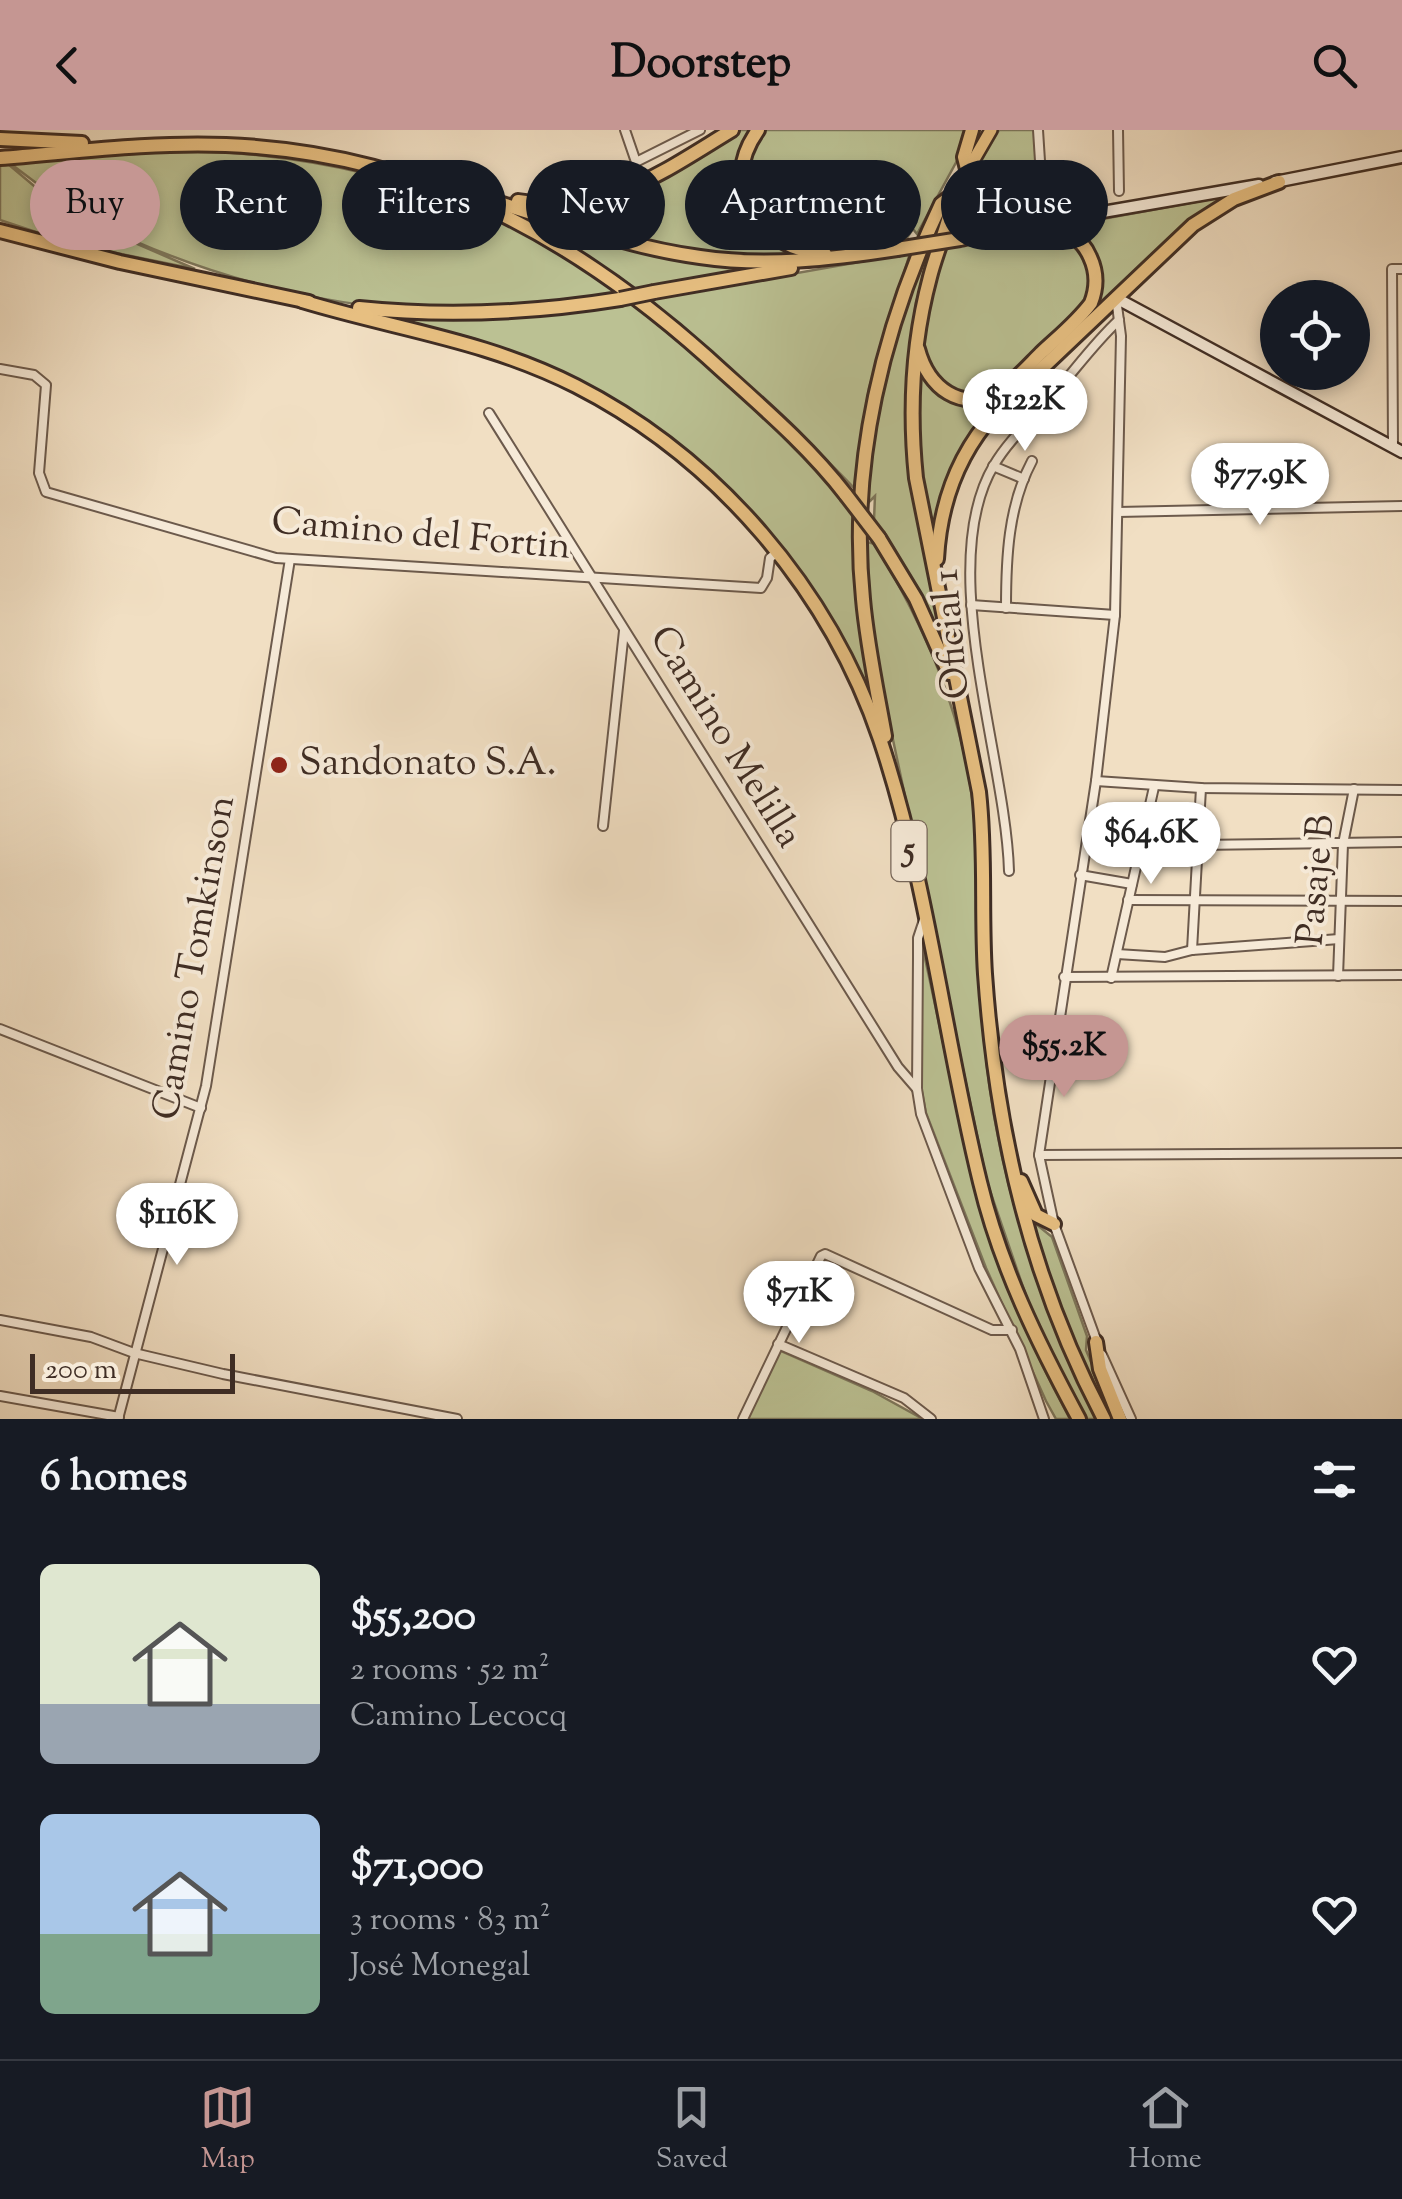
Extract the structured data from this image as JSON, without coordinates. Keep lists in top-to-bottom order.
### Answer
{
  "streets": {
    "highway": ["5"],
    "street": [
      "Camino del Fortin",
      "Oficial 1",
      "Camino Melilla",
      "Pasaje B",
      "Camino Tomkinson"
    ]
  },
  "crossings": [
    ["Camino del Fortin", "Camino Melilla"],
    ["Camino del Fortin", "5"],
    ["Camino del Fortin", "Camino Tomkinson"],
    ["Camino Melilla", "5"]
  ],
  "places": ["Sandonato S.A."],
  "scale_bar": "200 m",
  "page": {
    "header": "Doorstep",
    "chip": [
      "Buy",
      "Rent",
      "Filters",
      "New",
      "Apartment",
      "House"
    ],
    "price": [
      "$122K",
      "$77.9K",
      "$64.6K",
      "$55.2K",
      "$116K",
      "$71K"
    ],
    "scale": "200 m",
    "heading": "6 homes",
    "list": [
      {
        "name": "$55,200",
        "note": "2 rooms · 52 m² · Camino Lecocq"
      },
      {
        "name": "$71,000",
        "note": "3 rooms · 83 m² · José Monegal"
      }
    ],
    "tabs": ["Map", "Saved", "Home"]
  }
}
